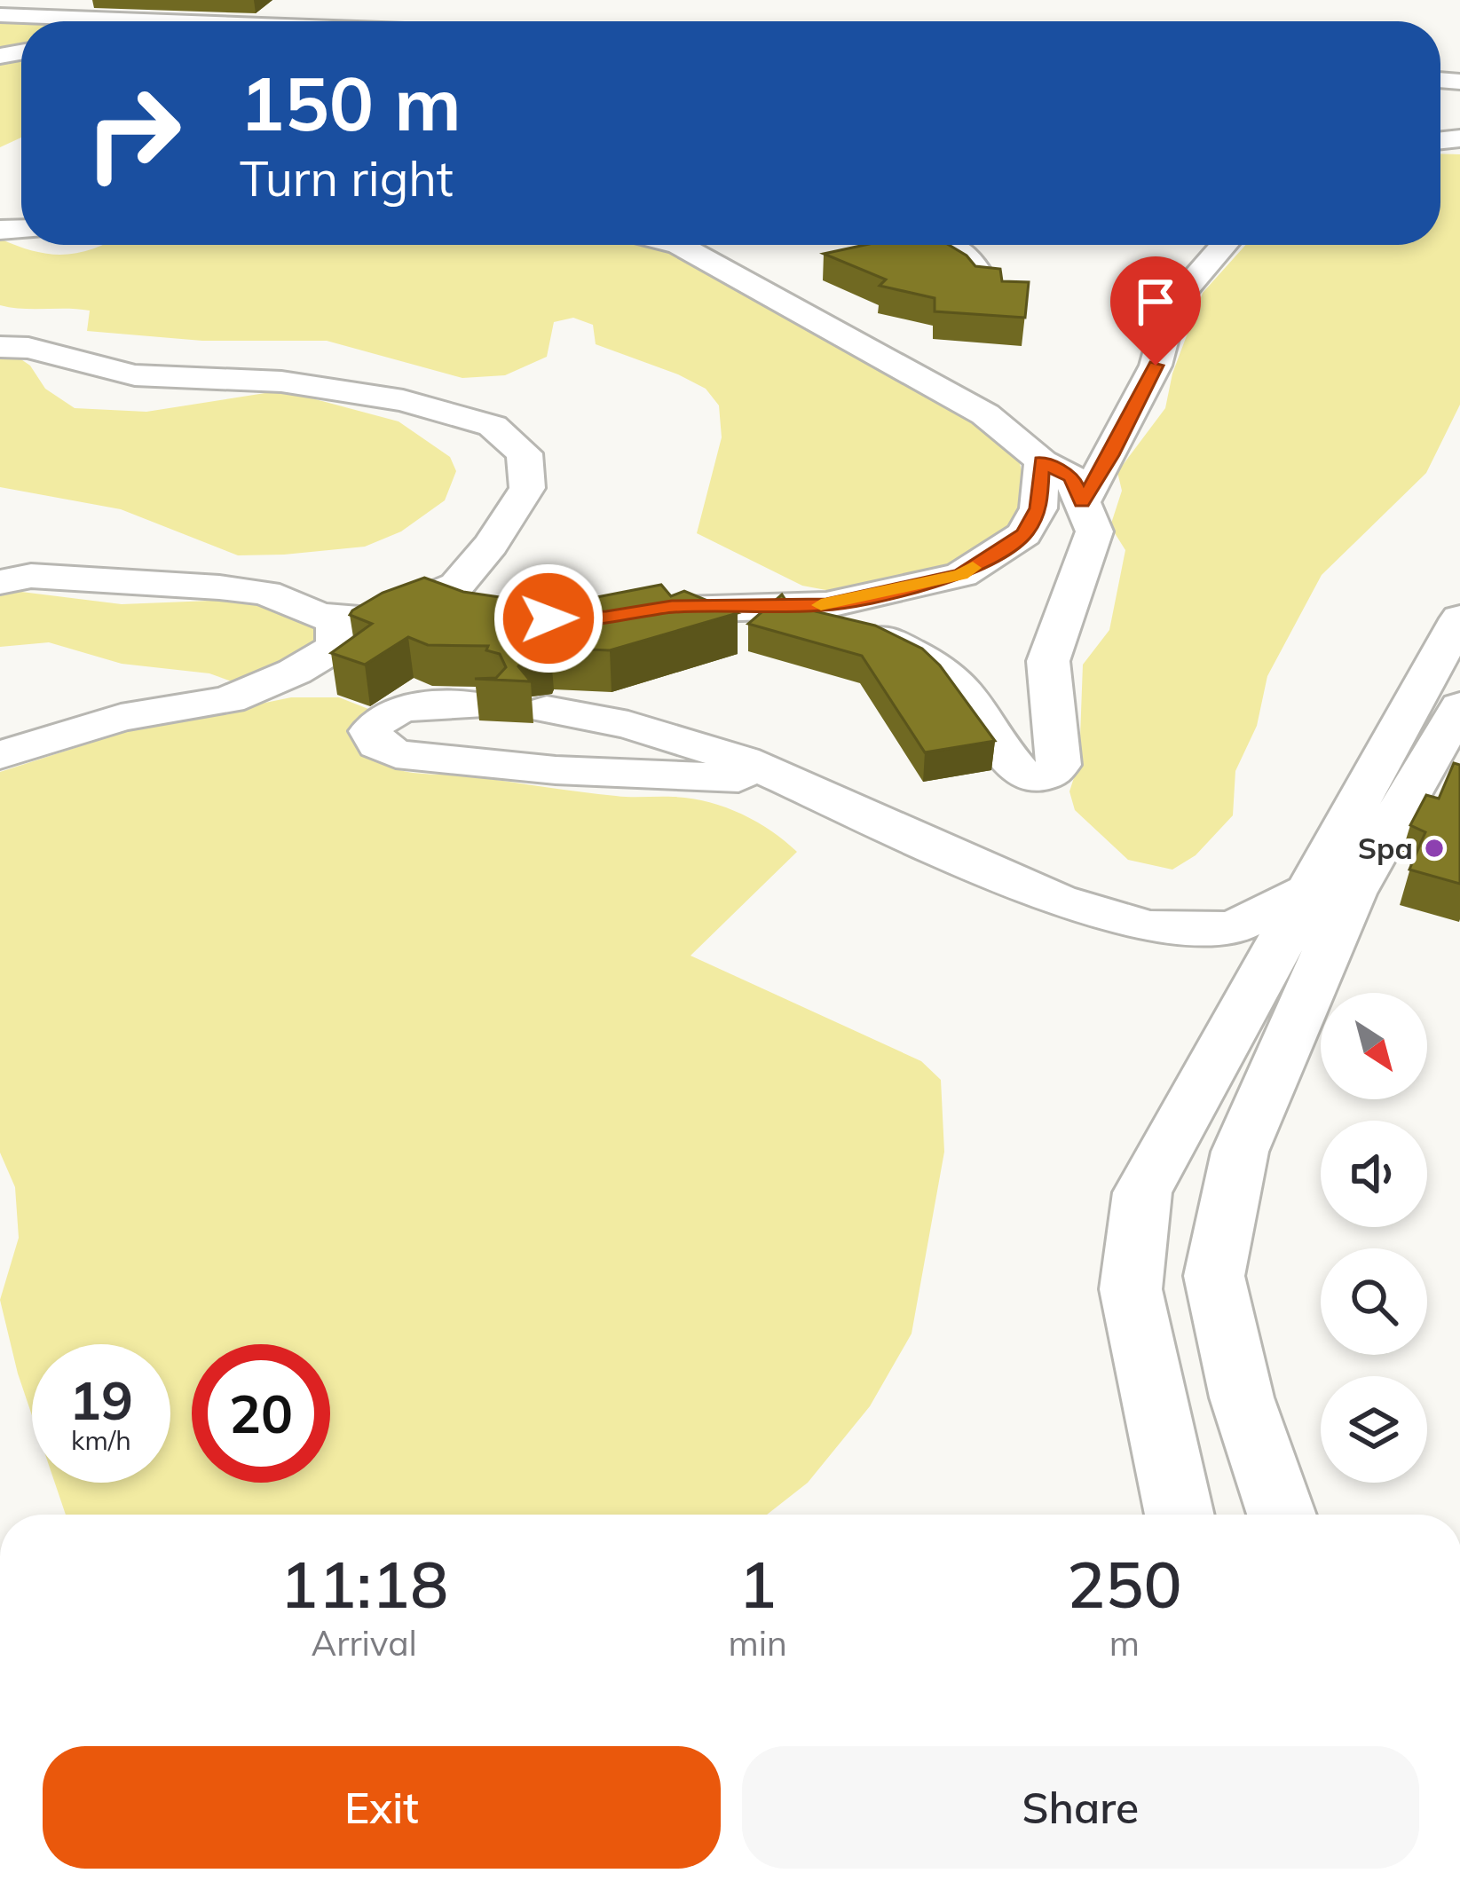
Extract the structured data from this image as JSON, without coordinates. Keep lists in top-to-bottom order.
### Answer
{
  "places": ["Spa"],
  "north": "bottom right",
  "page": {
    "turn": ["150 m", "Turn right"],
    "speed": "19 km/h",
    "limit": "20",
    "eta": [
      "11:18",
      "Arrival",
      "1",
      "min",
      "250",
      "m"
    ],
    "buttons": ["Exit", "Share"]
  }
}
